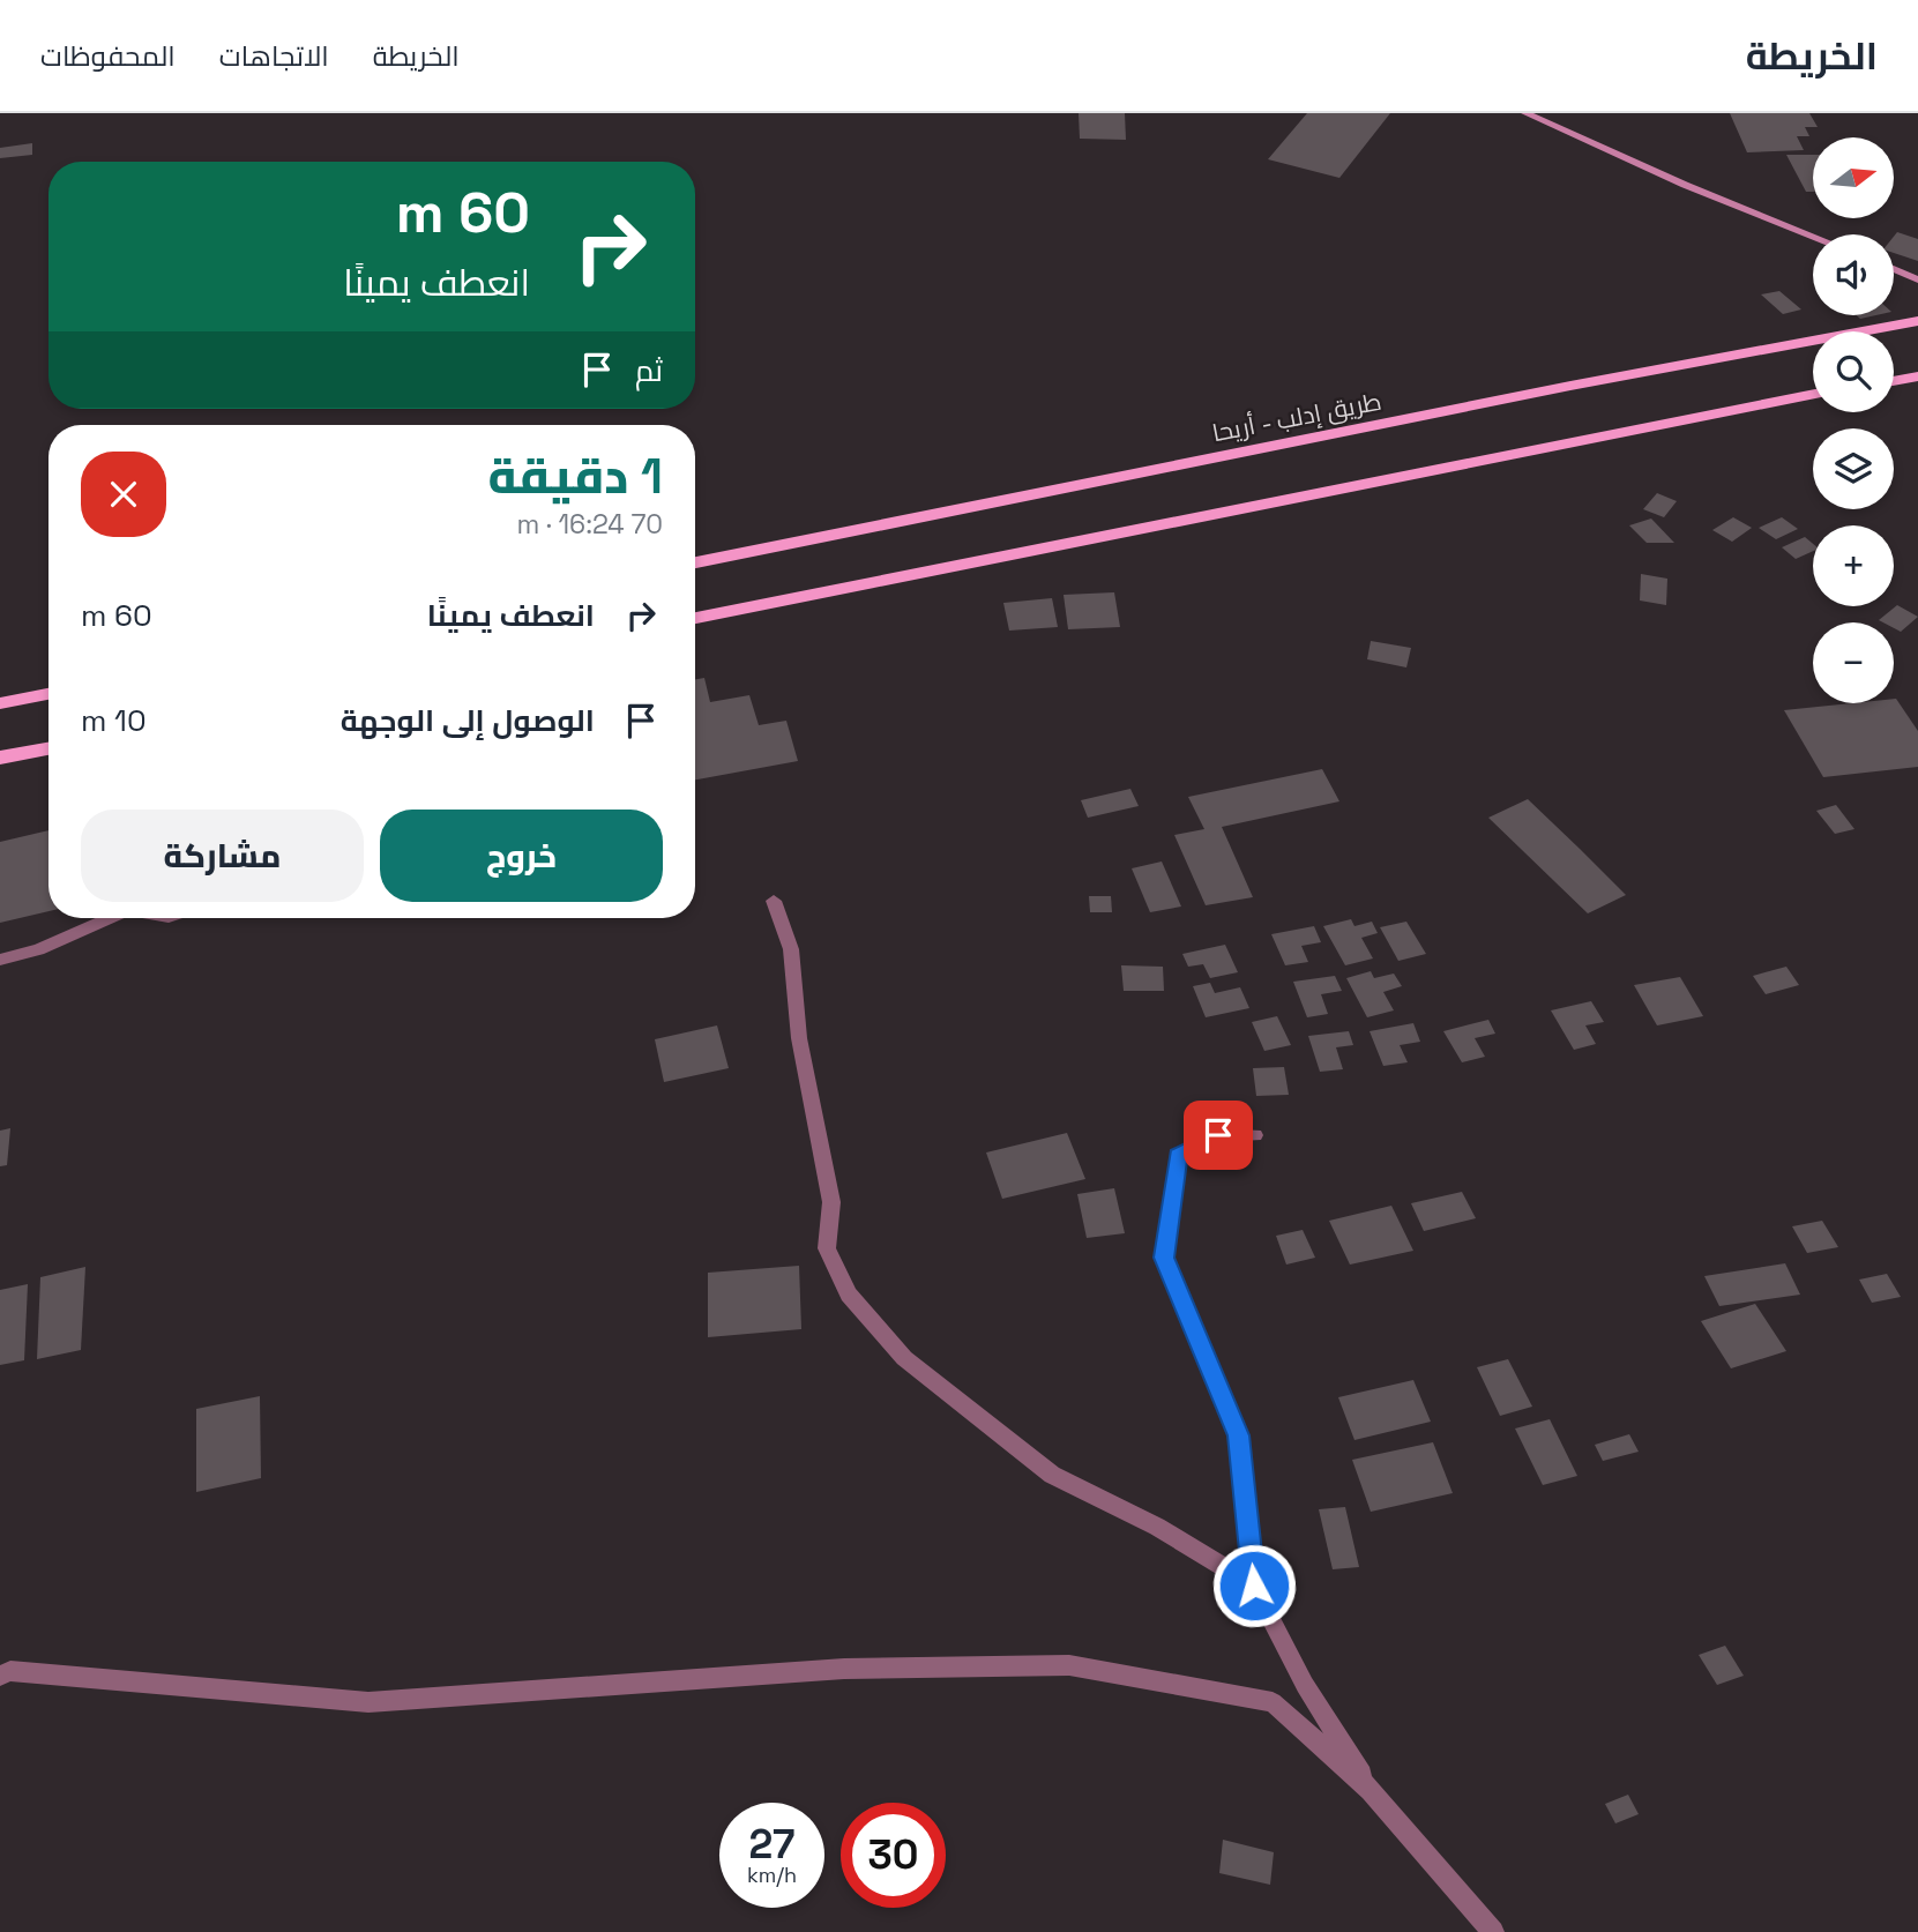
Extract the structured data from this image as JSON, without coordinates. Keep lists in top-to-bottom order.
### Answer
{
  "streets": {
    "main road": ["طريق إدلب - أريحا"]
  },
  "north": "right",
  "page": {
    "header": "الخريطة",
    "nav": ["الخريطة", "الاتجاهات", "المحفوظات"],
    "map_buttons": ["+", "−"],
    "turn": ["60 m", "انعطف يمينًا"],
    "then": "ثم",
    "heading": ["1 دقيقة", "70 m · 16:24"],
    "list": [
      {
        "name": "انعطف يمينًا",
        "value": "60 m"
      },
      {
        "name": "الوصول إلى الوجهة",
        "value": "10 m"
      }
    ],
    "buttons": ["خروج", "مشاركة"],
    "speed": "27 km/h",
    "limit": "30"
  }
}
